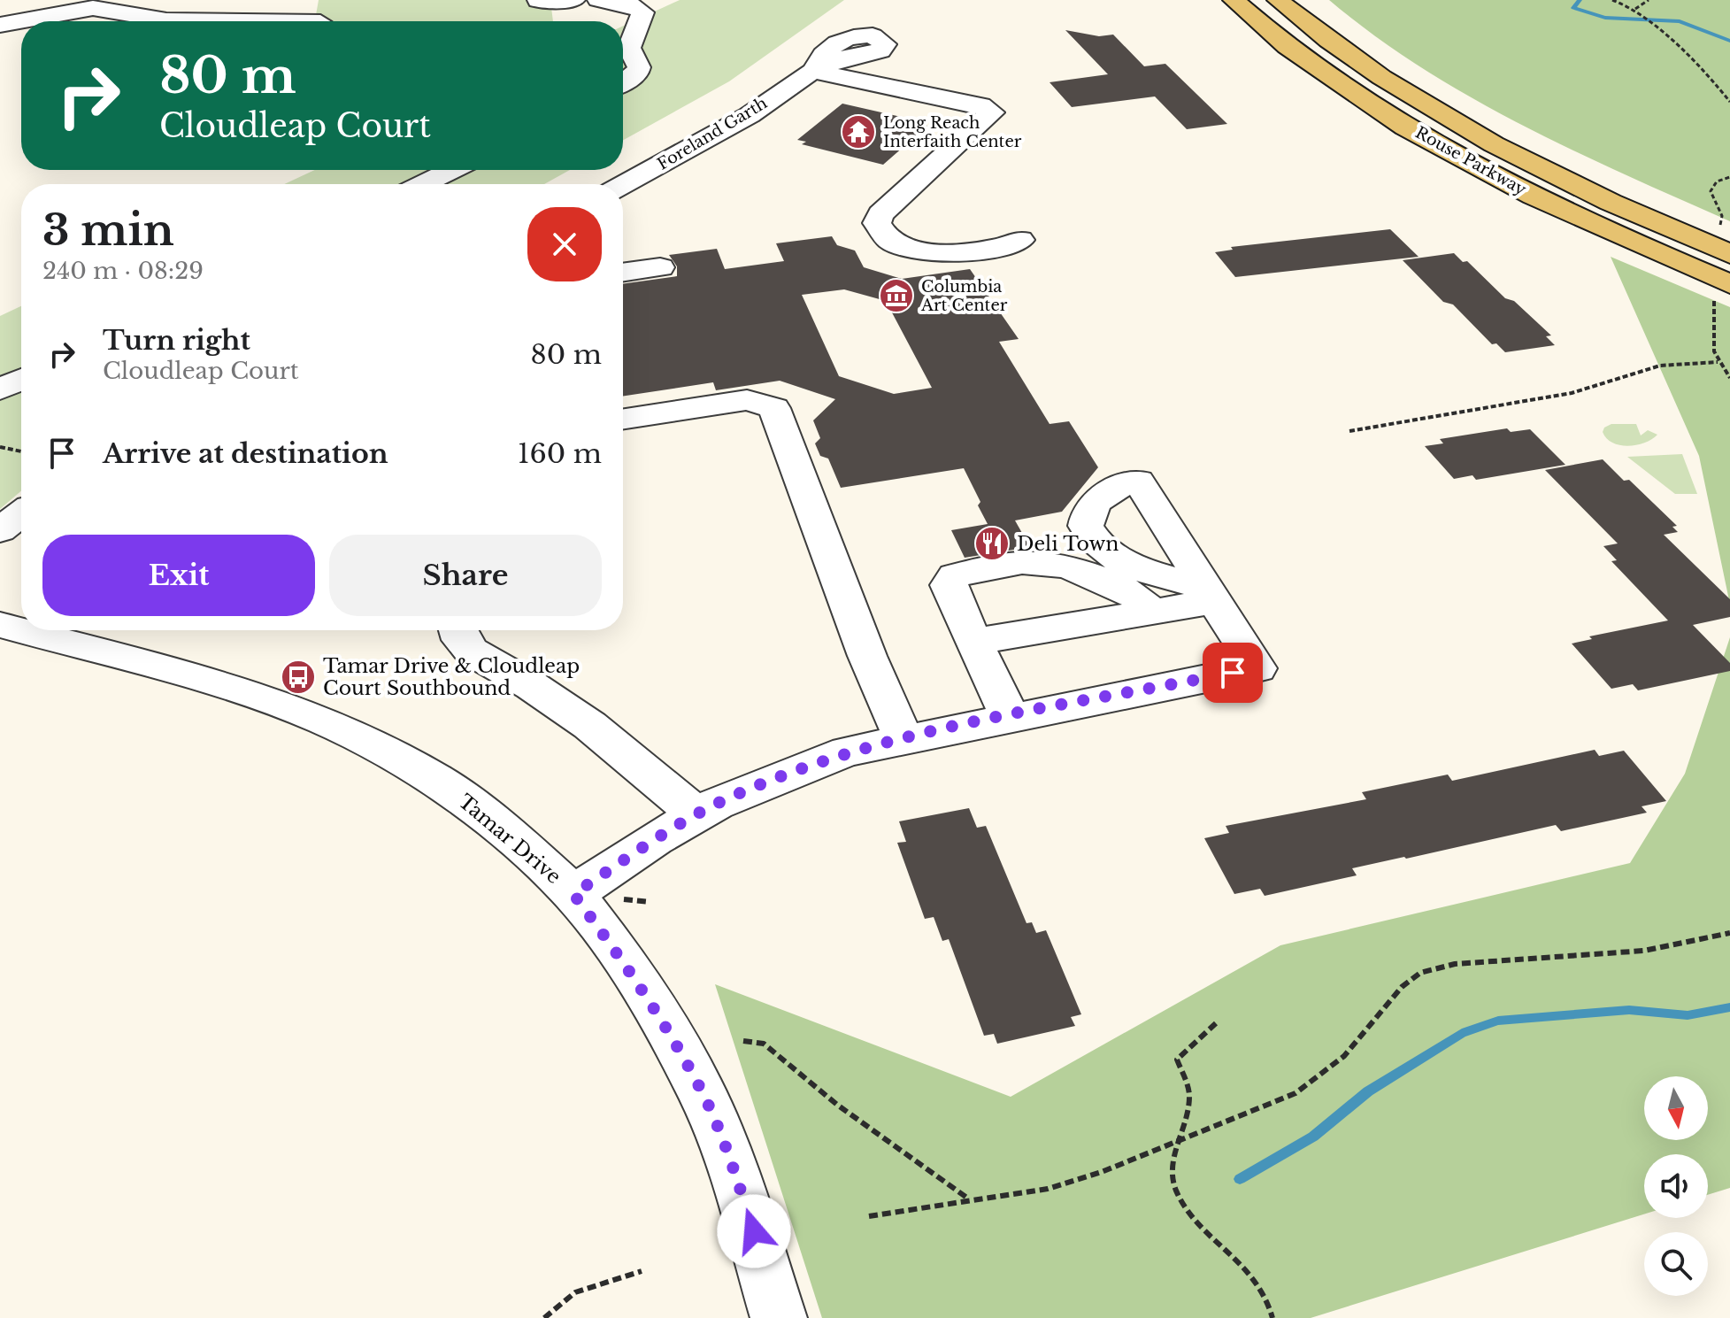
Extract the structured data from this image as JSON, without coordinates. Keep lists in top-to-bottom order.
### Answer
{
  "streets": {
    "main road": ["Rouse Parkway"],
    "street": ["Foreland Garth", "Tamar Drive"]
  },
  "places": {
    "temple": ["Long Reach Interfaith Center"],
    "museum": ["Columbia Art Center"],
    "restaurant": ["Deli Town"],
    "bus stop": ["Tamar Drive & Cloudleap Court Southbound"]
  },
  "north": "bottom",
  "page": {
    "turn": ["80 m", "Cloudleap Court"],
    "heading": ["3 min", "240 m · 08:29"],
    "list": [
      {
        "name": "Turn right",
        "note": "Cloudleap Court",
        "value": "80 m"
      },
      {
        "name": "Arrive at destination",
        "value": "160 m"
      }
    ],
    "buttons": ["Exit", "Share"]
  }
}
